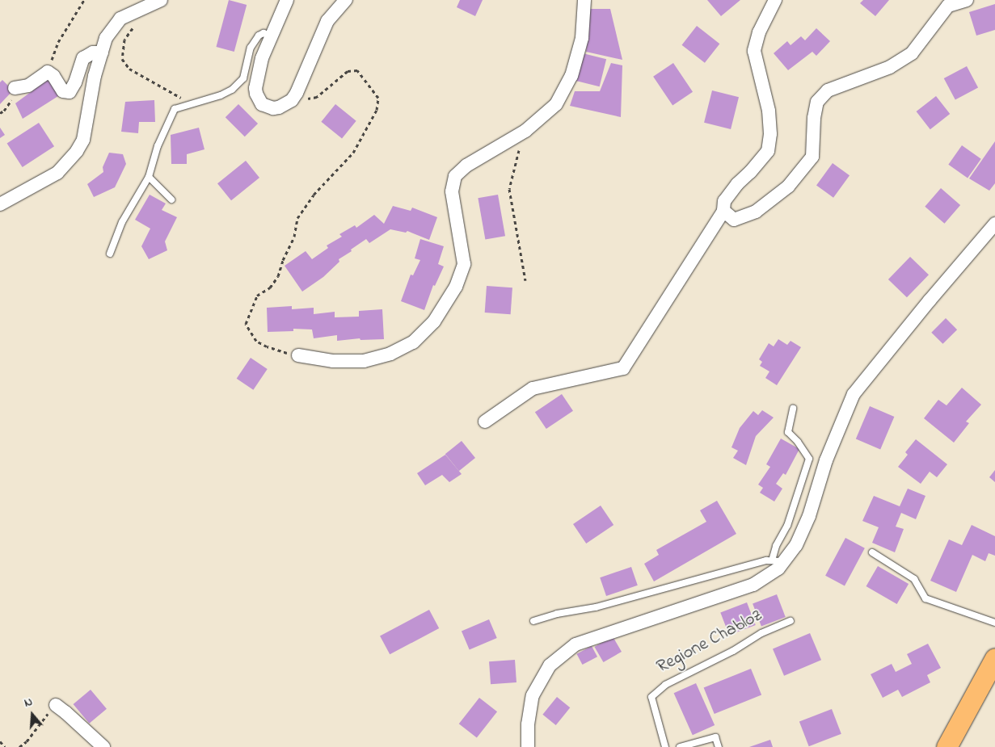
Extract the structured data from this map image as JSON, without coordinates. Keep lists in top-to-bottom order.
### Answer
{
  "streets": {
    "lane": ["Regione Chabloz"]
  },
  "north": "top"
}
